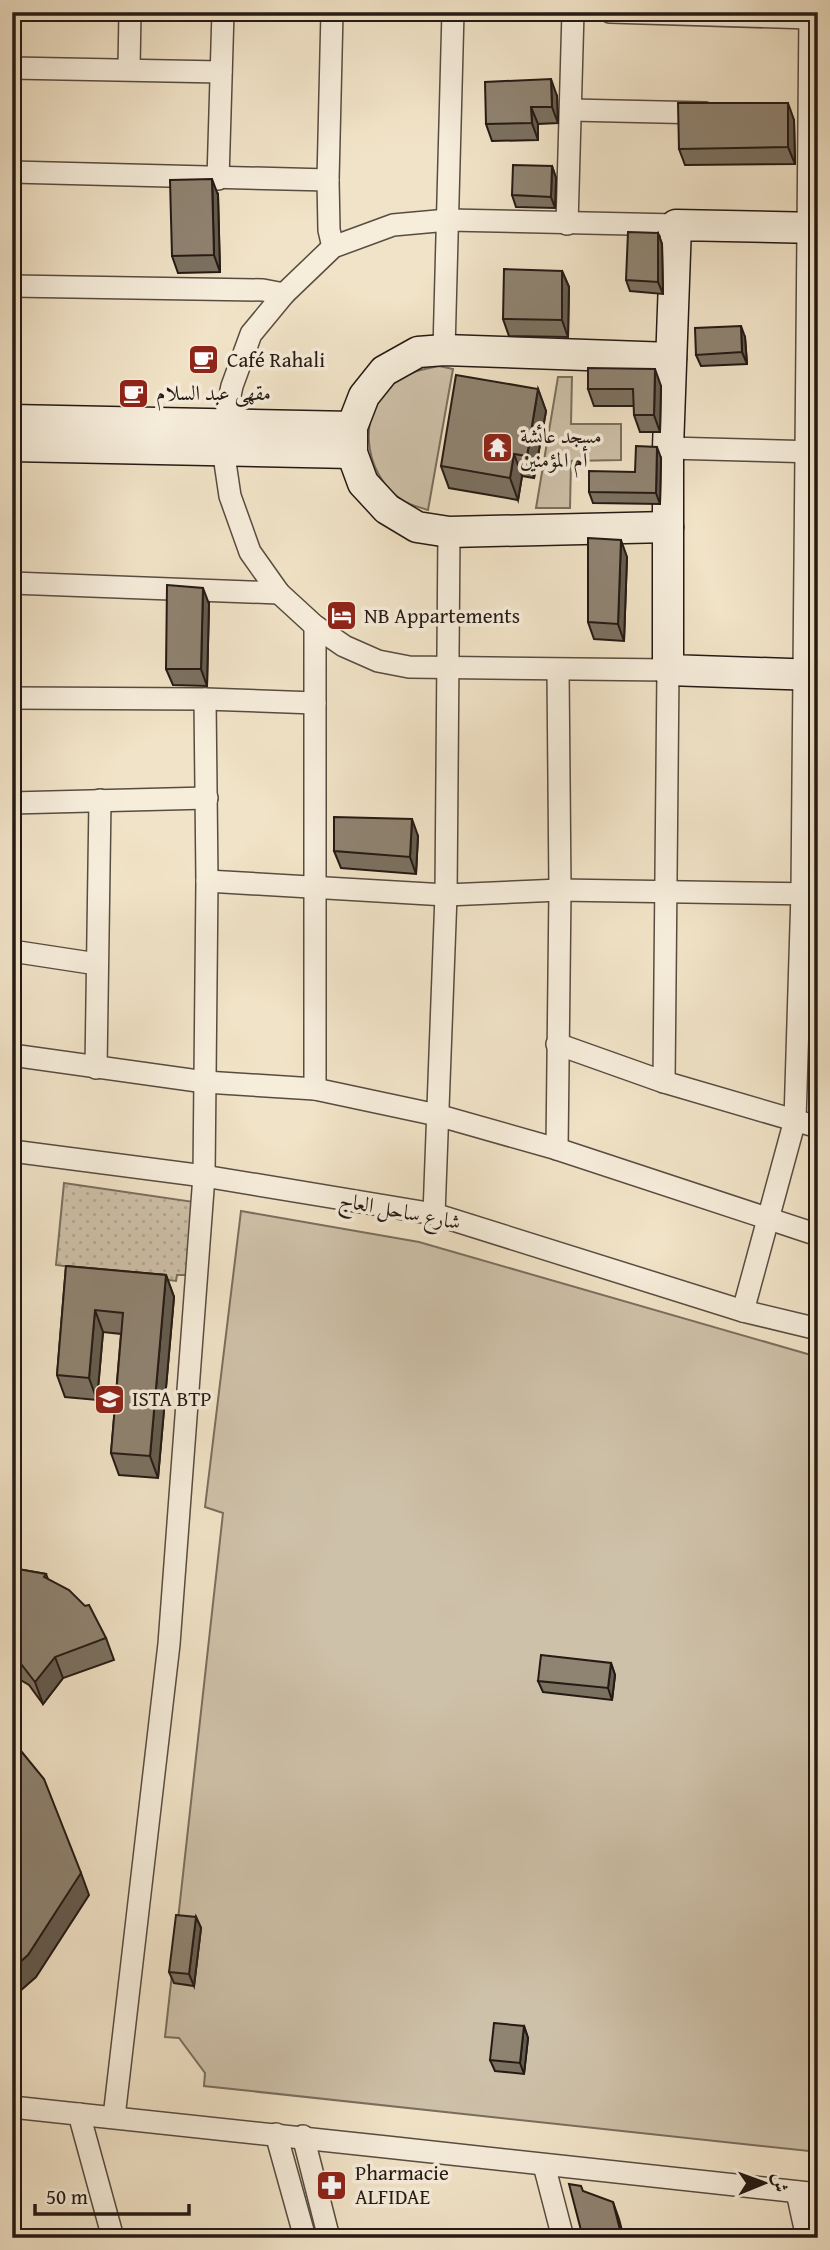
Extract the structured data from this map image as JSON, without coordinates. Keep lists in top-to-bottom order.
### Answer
{
  "streets": {
    "street": ["شارع ساحل العاج"]
  },
  "places": {
    "cafe": ["Café Rahali", "مقهى عبد السلام"],
    "temple": ["مسجد عائشة أم المؤمنين"],
    "hotel": ["NB Appartements"],
    "school or university": ["ISTA BTP"],
    "pharmacy": ["Pharmacie ALFIDAE"]
  },
  "scale_bar": "50 m",
  "north": "right"
}
